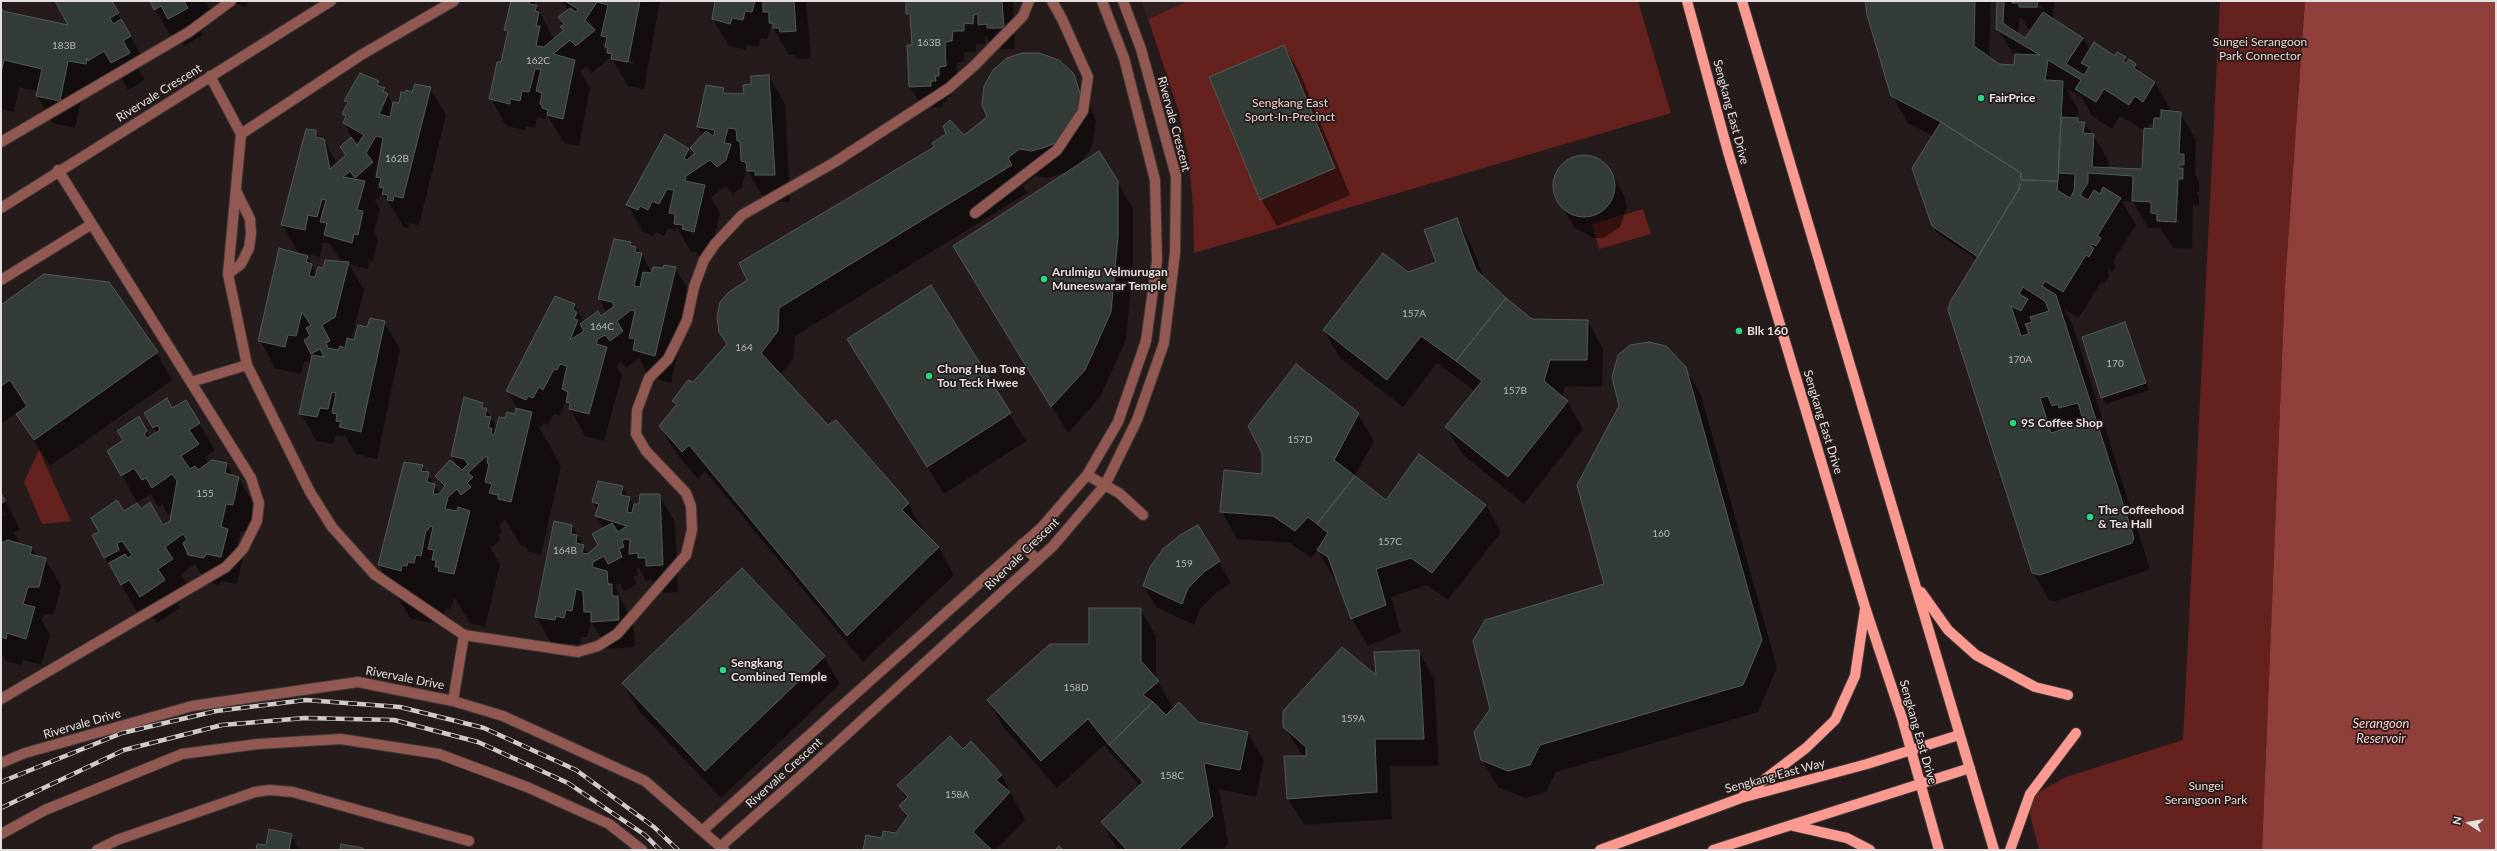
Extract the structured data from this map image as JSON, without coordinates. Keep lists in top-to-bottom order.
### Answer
{
  "streets": {
    "main road": ["Sengkang East Drive", "Sengkang East Way"],
    "street": ["Rivervale Crescent", "Rivervale Drive"]
  },
  "crossings": [
    ["Rivervale Crescent", "Rivervale Drive"],
    ["Sengkang East Drive", "Sengkang East Way"]
  ],
  "water": ["Serangoon Reservoir"],
  "parks": ["Sungei Serangoon Park Connector", "Sengkang East Sport-In-Precinct", "Sungei Serangoon Park"],
  "places": [
    "FairPrice",
    "Arulmigu Velmurugan Muneeswarar Temple",
    "Blk 160",
    "Chong Hua Tong Tou Teck Hwee",
    "9S Coffee Shop",
    "The Coffeehood & Tea Hall",
    "Sengkang Combined Temple"
  ],
  "house_numbers": [
    "163B",
    "183B",
    "162C",
    "162B",
    "157A",
    "164C",
    "164",
    "170A",
    "170",
    "157B",
    "157D",
    "155",
    "160",
    "157C",
    "164B",
    "159",
    "158D",
    "159A",
    "158C",
    "158A"
  ],
  "north": "left"
}
